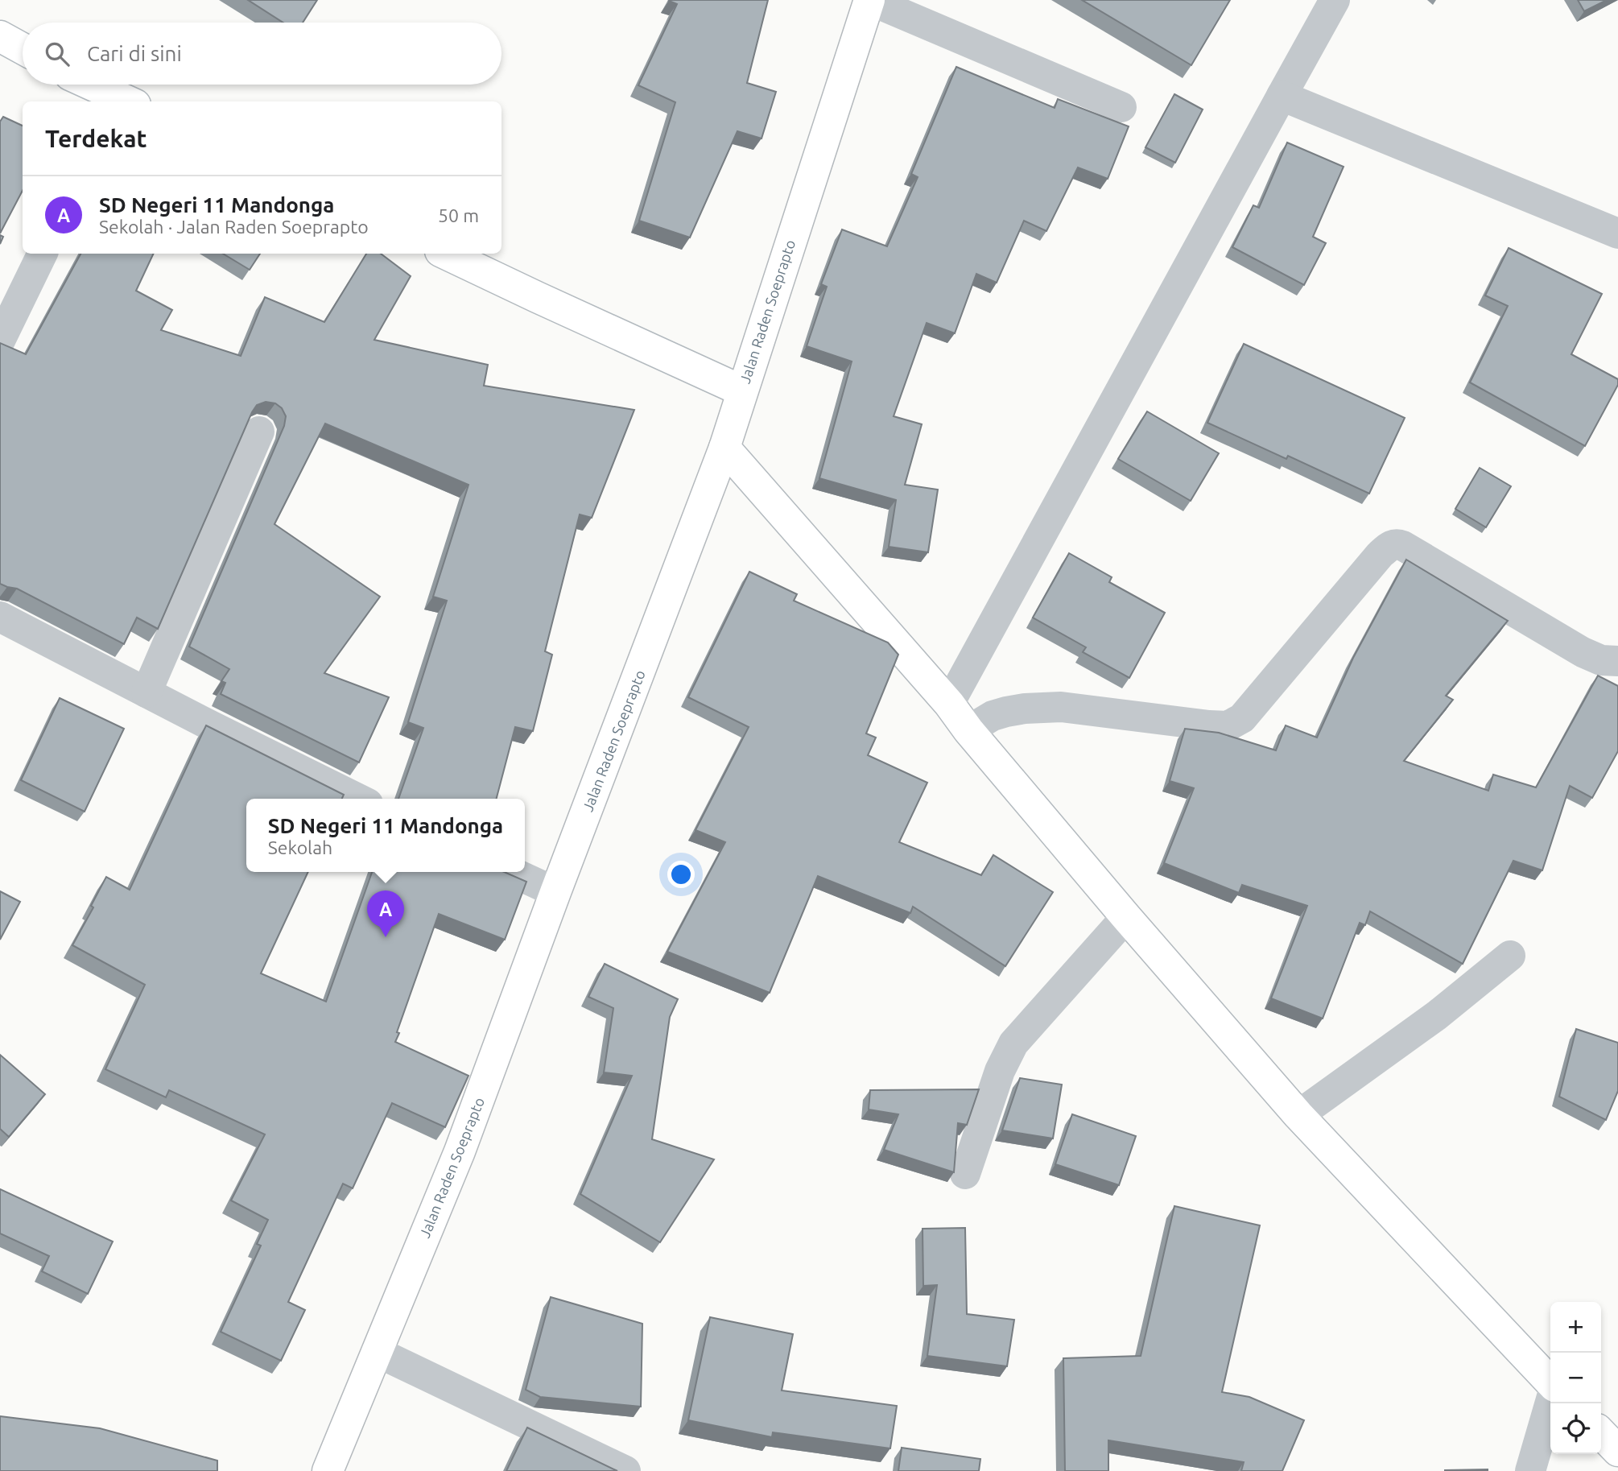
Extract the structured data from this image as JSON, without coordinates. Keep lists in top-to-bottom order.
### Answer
{
  "streets": {
    "main road": ["Jalan Raden Soeprapto"]
  },
  "page": {
    "search": "Cari di sini",
    "heading": "Terdekat",
    "list": [
      {
        "mark": "A",
        "name": "SD Negeri 11 Mandonga",
        "note": "Sekolah · Jalan Raden Soeprapto",
        "value": "50 m"
      }
    ],
    "popup": ["SD Negeri 11 Mandonga", "Sekolah"],
    "pins": "A",
    "map_buttons": ["+", "−"]
  }
}
